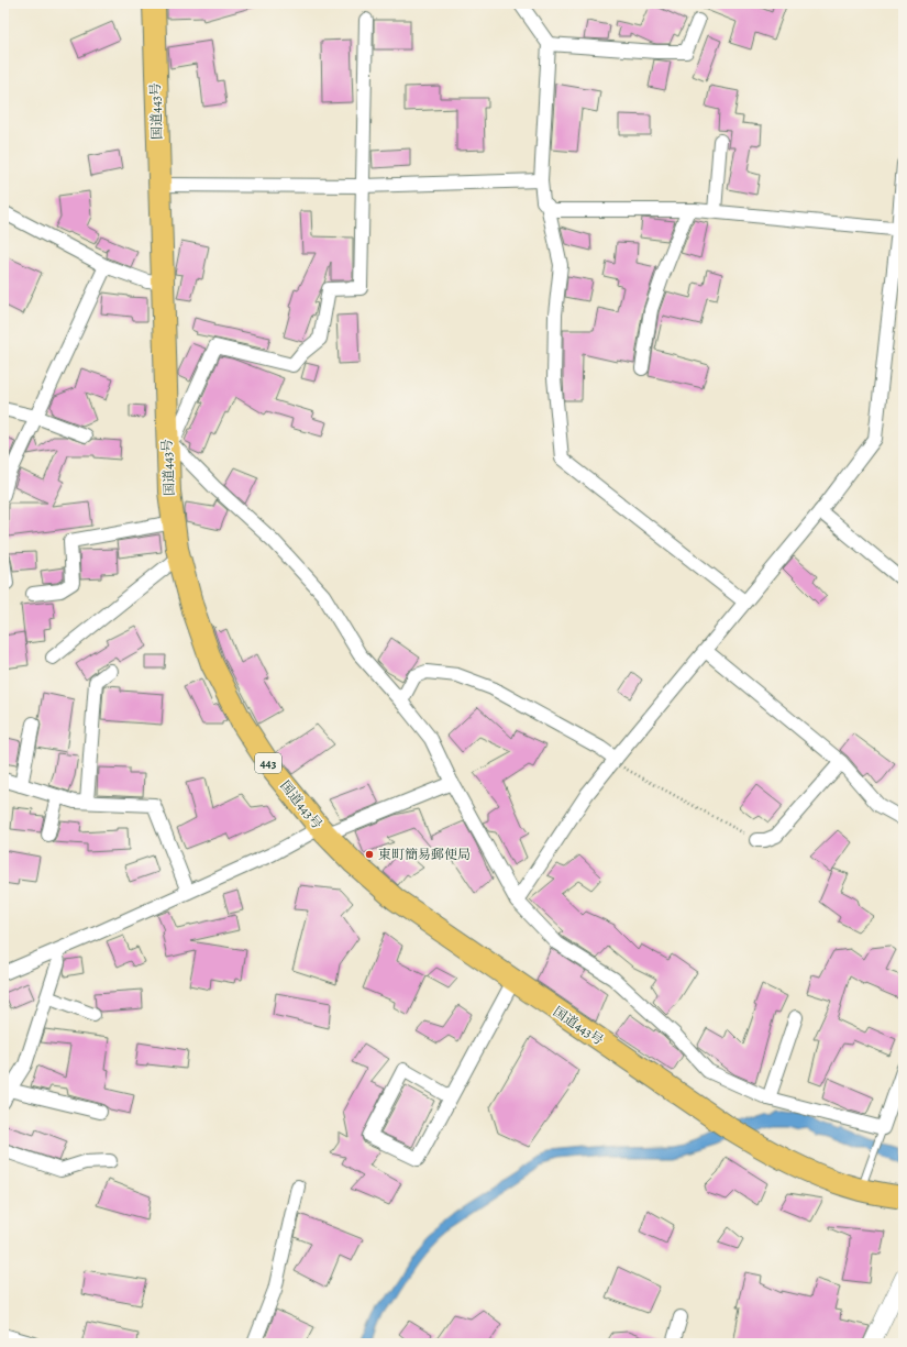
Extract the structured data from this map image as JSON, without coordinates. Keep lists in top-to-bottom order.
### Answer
{
  "streets": {
    "highway": ["国道443号", "443"]
  },
  "places": ["東町簡易郵便局"]
}
